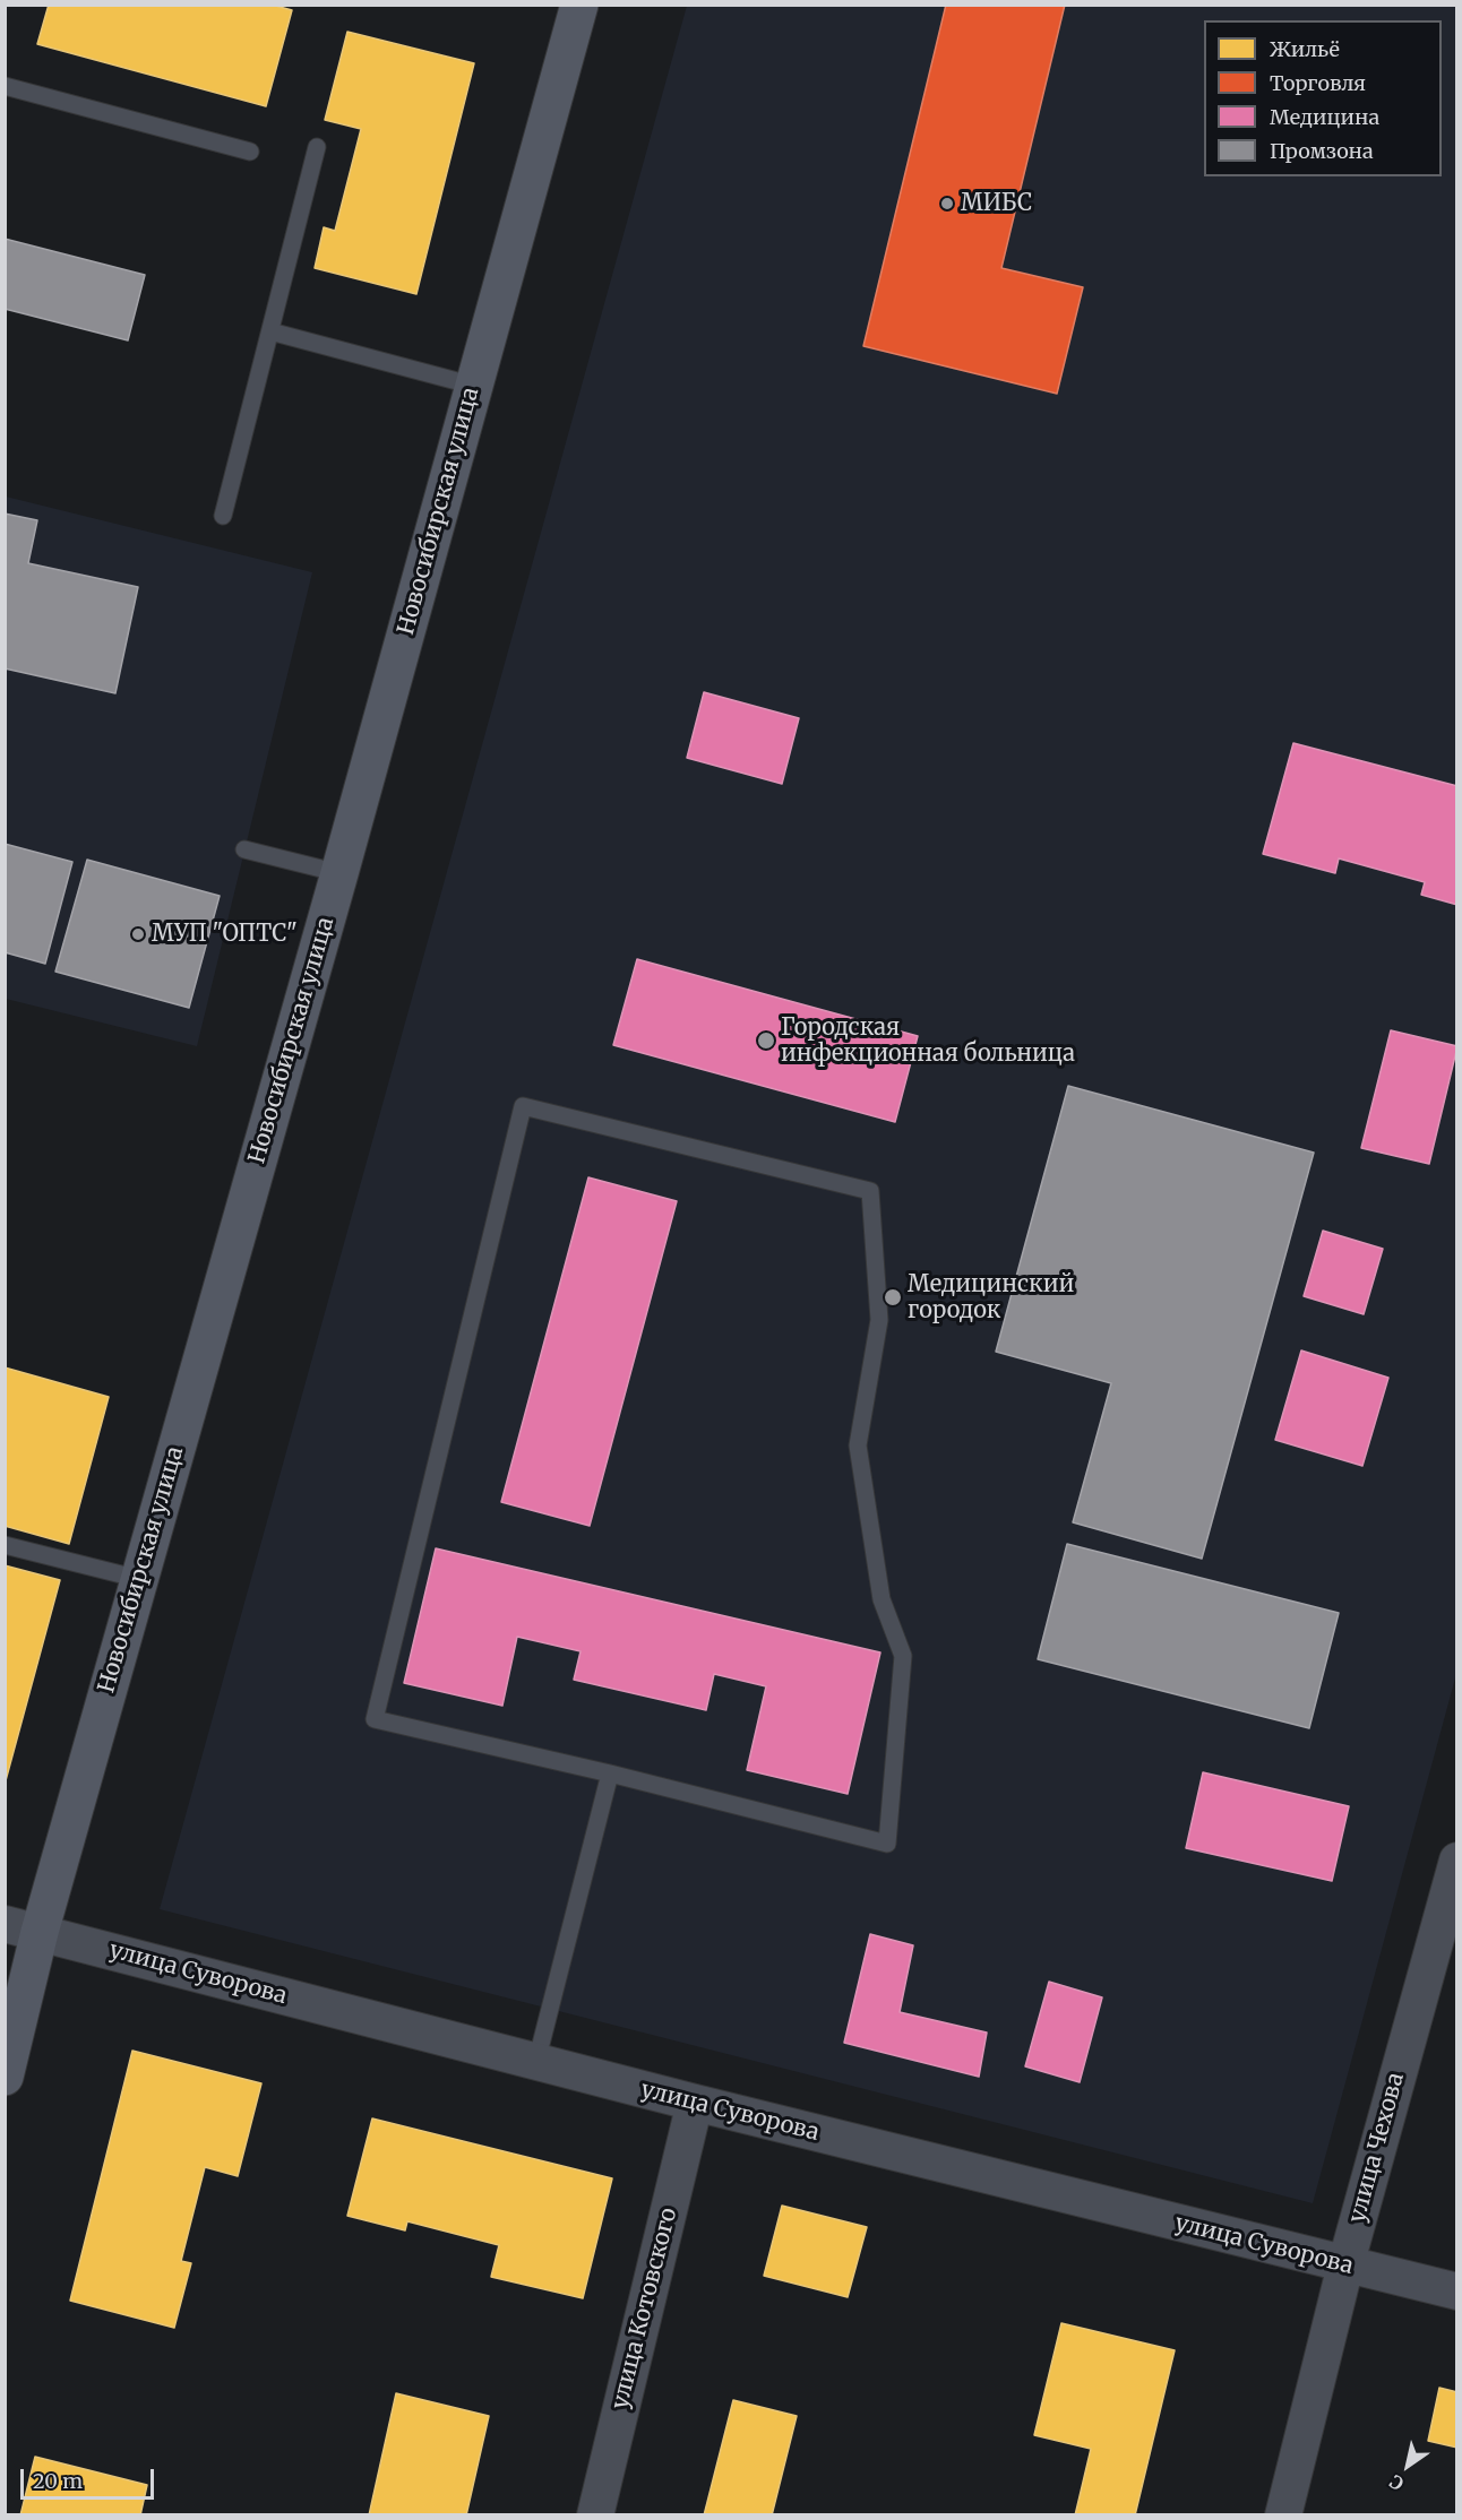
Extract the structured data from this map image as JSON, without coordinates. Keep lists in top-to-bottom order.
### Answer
{
  "streets": {
    "main road": ["Новосибирская улица"],
    "street": ["улица Суворова", "улица Чехова", "улица Котовского"]
  },
  "crossings": [
    ["Новосибирская улица", "улица Суворова"],
    ["улица Суворова", "улица Чехова"],
    ["улица Суворова", "улица Котовского"]
  ],
  "places": [
    "МИБС",
    "МУП \"ОПТС\"",
    "Городская инфекционная больница",
    "Медицинский городок"
  ],
  "legend": [
    "Жильё",
    "Торговля",
    "Медицина",
    "Промзона"
  ],
  "scale_bar": "20 m",
  "north": "bottom left"
}
